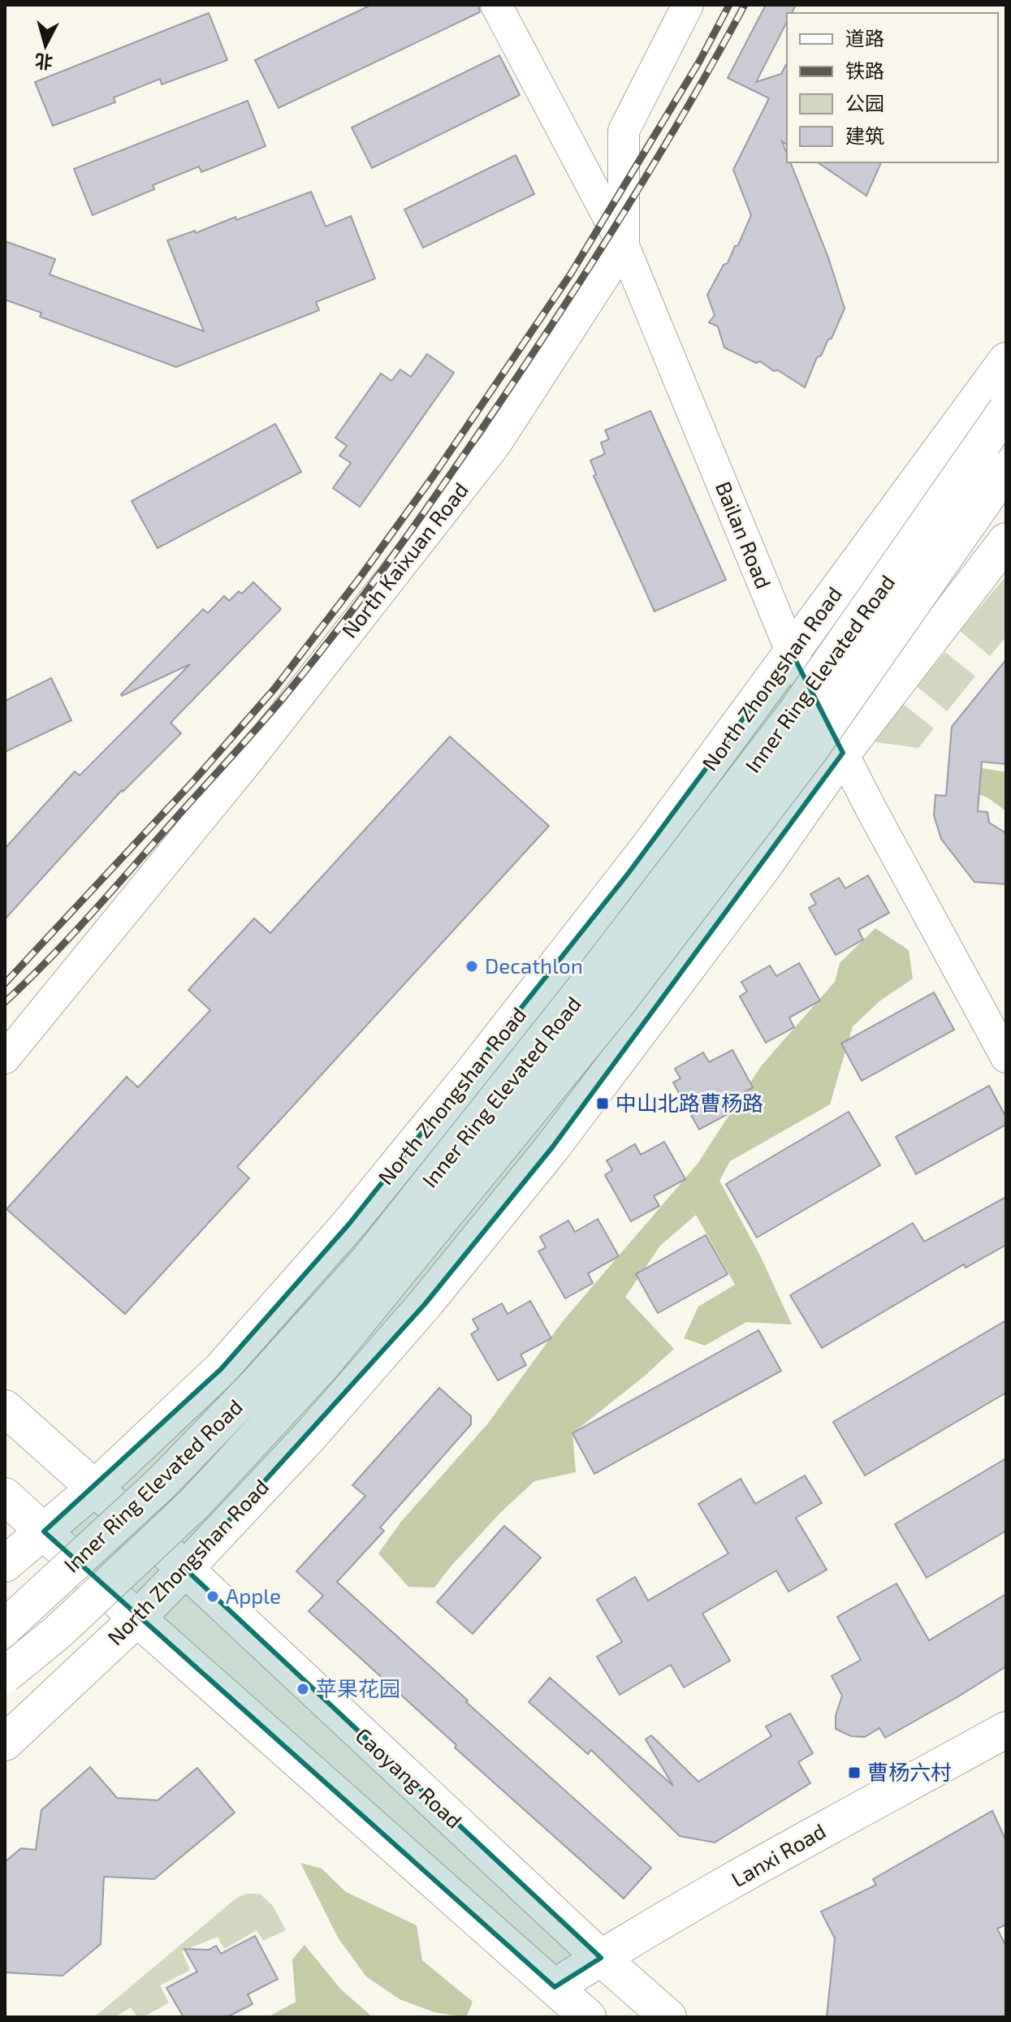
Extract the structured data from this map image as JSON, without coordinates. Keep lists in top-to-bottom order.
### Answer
{
  "streets": {
    "main road": [
      "Inner Ring Elevated Road",
      "North Zhongshan Road",
      "Caoyang Road",
      "Lanxi Road"
    ],
    "street": ["Bailan Road", "North Kaixuan Road"]
  },
  "crossings": [
    ["Bailan Road", "North Kaixuan Road"],
    ["Bailan Road", "North Zhongshan Road"],
    ["North Zhongshan Road", "Caoyang Road"],
    ["Caoyang Road", "Lanxi Road"]
  ],
  "places": {
    "other": ["Decathlon", "Apple", "苹果花园"],
    "transit": ["中山北路曹杨路", "曹杨六村"]
  },
  "legend": [
    "道路",
    "铁路",
    "公园",
    "建筑"
  ],
  "north": "bottom"
}
